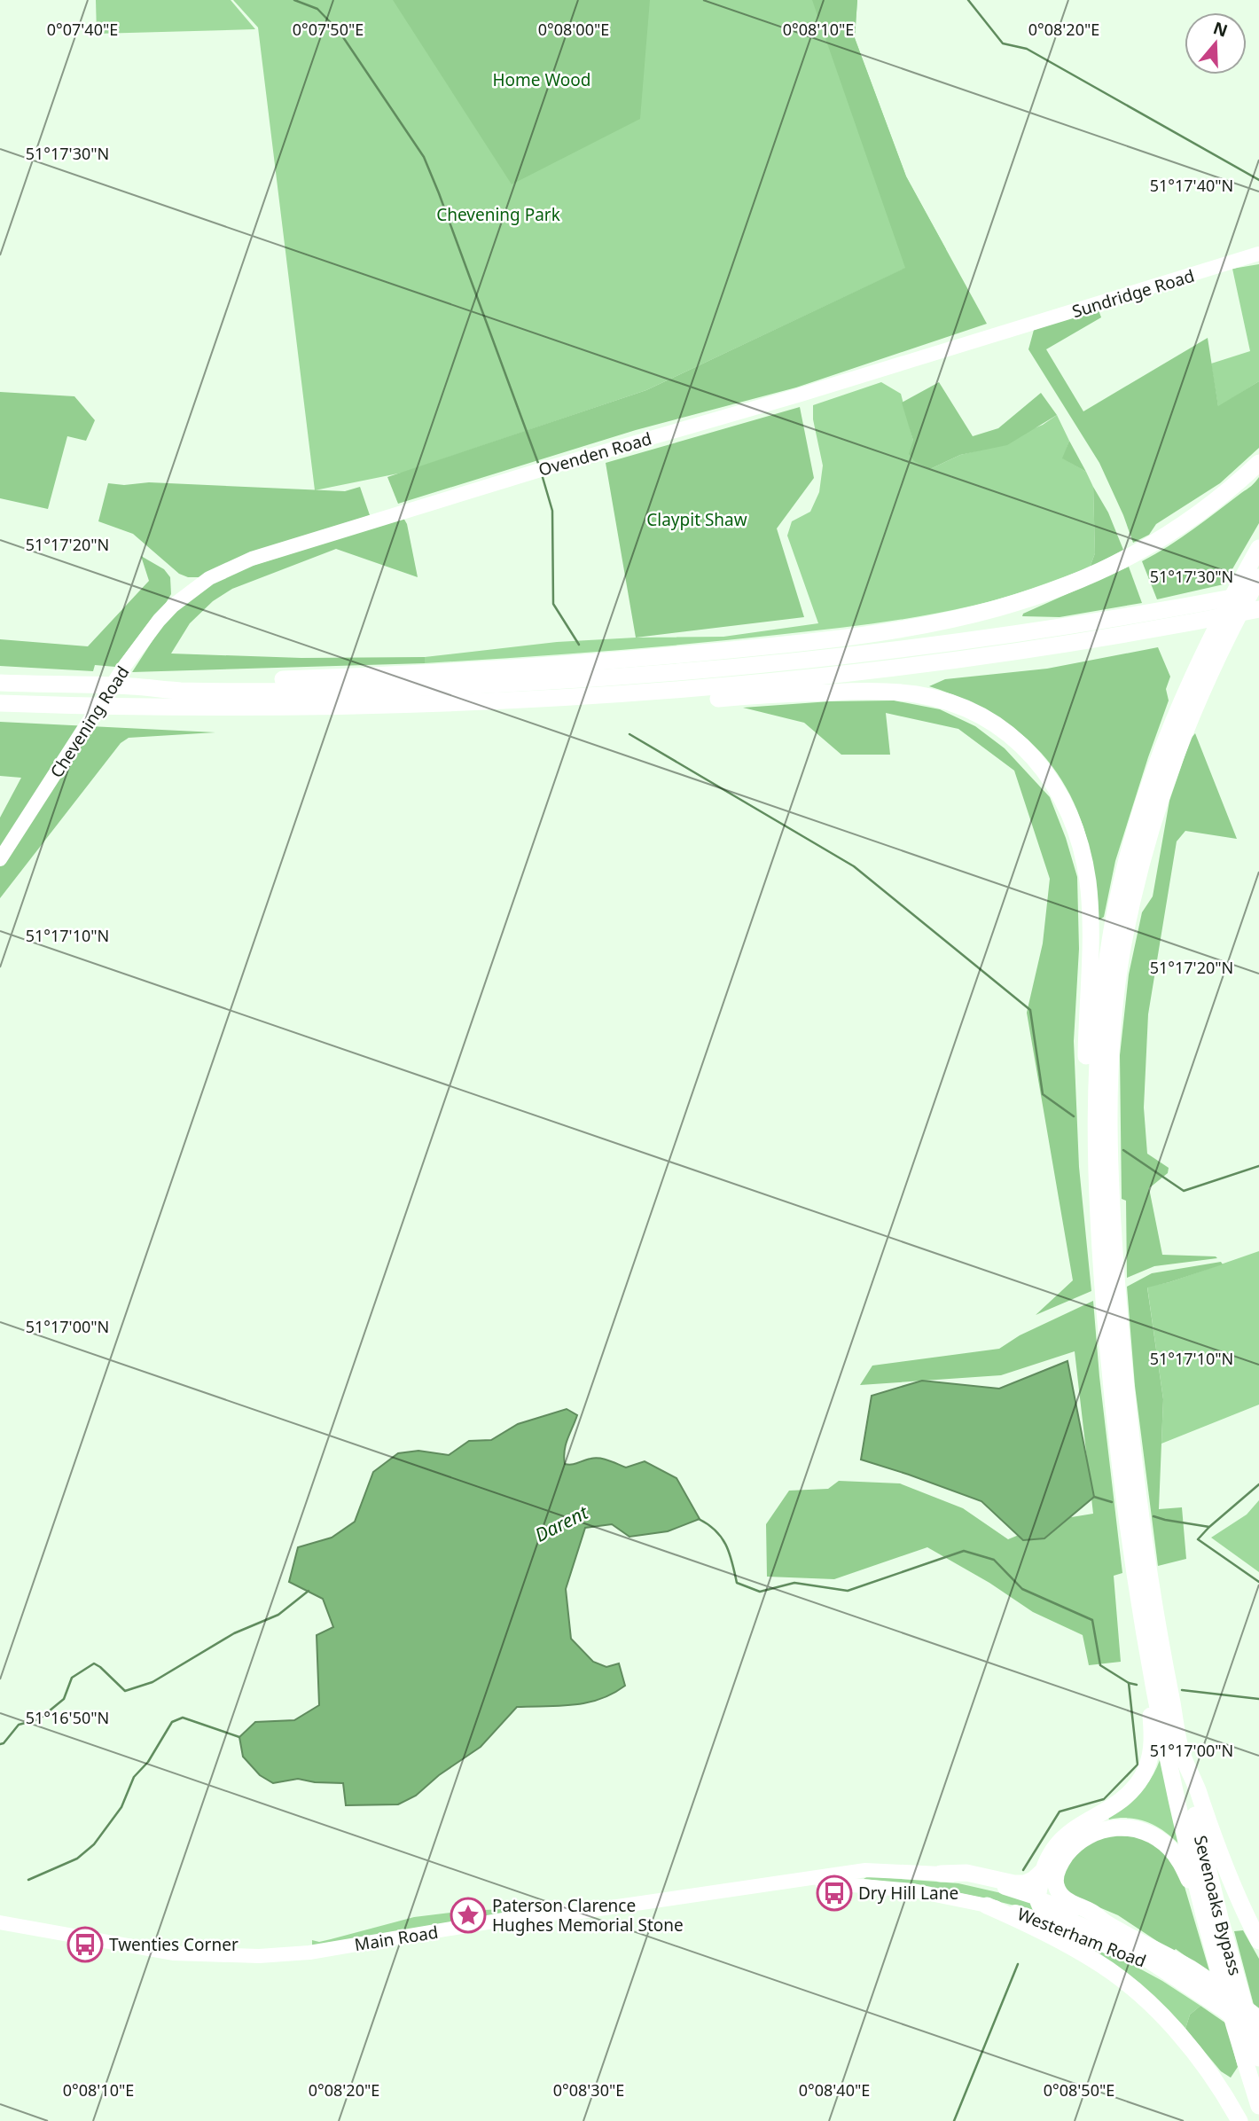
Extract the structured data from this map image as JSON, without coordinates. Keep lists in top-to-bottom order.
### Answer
{
  "streets": {
    "highway": ["Sevenoaks Bypass", "Westerham Road"],
    "main road": [
      "Sundridge Road",
      "Ovenden Road",
      "Chevening Road",
      "Main Road"
    ]
  },
  "crossings": [
    ["Sundridge Road", "Ovenden Road"],
    ["Ovenden Road", "Chevening Road"],
    ["Westerham Road", "Main Road"]
  ],
  "water": ["Darent"],
  "parks": ["Home Wood", "Chevening Park", "Claypit Shaw"],
  "places": {
    "bus stop": ["Dry Hill Lane", "Twenties Corner"],
    "place": ["Paterson Clarence Hughes Memorial Stone"]
  },
  "north": "top",
  "coordinates": [
    "0°07'40\"E",
    "0°07'50\"E",
    "0°08'00\"E",
    "0°08'10\"E",
    "0°08'20\"E",
    "51°17'30\"N",
    "51°17'40\"N",
    "51°17'20\"N",
    "51°17'10\"N",
    "51°17'00\"N",
    "51°16'50\"N",
    "0°08'30\"E",
    "0°08'40\"E",
    "0°08'50\"E"
  ]
}
